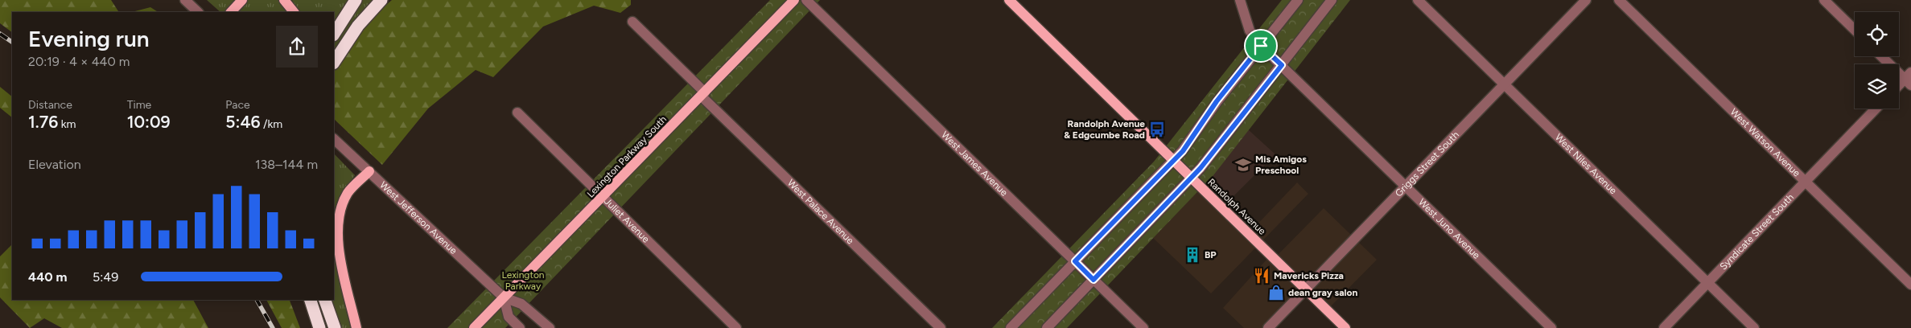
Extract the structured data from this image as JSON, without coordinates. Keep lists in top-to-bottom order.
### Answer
{
  "streets": {
    "main road": ["Lexington Parkway South", "Randolph Avenue"],
    "street": [
      "West Watson Avenue",
      "West James Avenue",
      "Griggs Street South",
      "West Niles Avenue",
      "West Palace Avenue",
      "West Jefferson Avenue",
      "Juliet Avenue",
      "West Juno Avenue",
      "Syndicate Street South"
    ]
  },
  "crossings": [
    ["West Watson Avenue", "Syndicate Street South"],
    ["Lexington Parkway South", "West Palace Avenue"],
    ["Lexington Parkway South", "West Jefferson Avenue"],
    ["Lexington Parkway South", "Juliet Avenue"],
    ["Griggs Street South", "West Niles Avenue"],
    ["Griggs Street South", "Randolph Avenue"],
    ["Griggs Street South", "West Juno Avenue"],
    ["West Niles Avenue", "Syndicate Street South"]
  ],
  "parks": ["Lexington Parkway"],
  "places": {
    "bus stop": ["Randolph Avenue & Edgcumbe Road"],
    "school or university": ["Mis Amigos Preschool"],
    "building": ["BP"],
    "restaurant": ["Mavericks Pizza"],
    "shop": ["dean gray salon"]
  },
  "page": {
    "heading": ["Evening run", "20:19 · 4 × 440 m"],
    "stats": [
      ["Distance", "1.76 km"],
      ["Time", "10:09"],
      ["Pace", "5:46 /km"]
    ],
    "chart": ["Elevation", "138–144 m"],
    "list": [
      {
        "name": "440 m",
        "note": "5:49"
      }
    ]
  }
}
